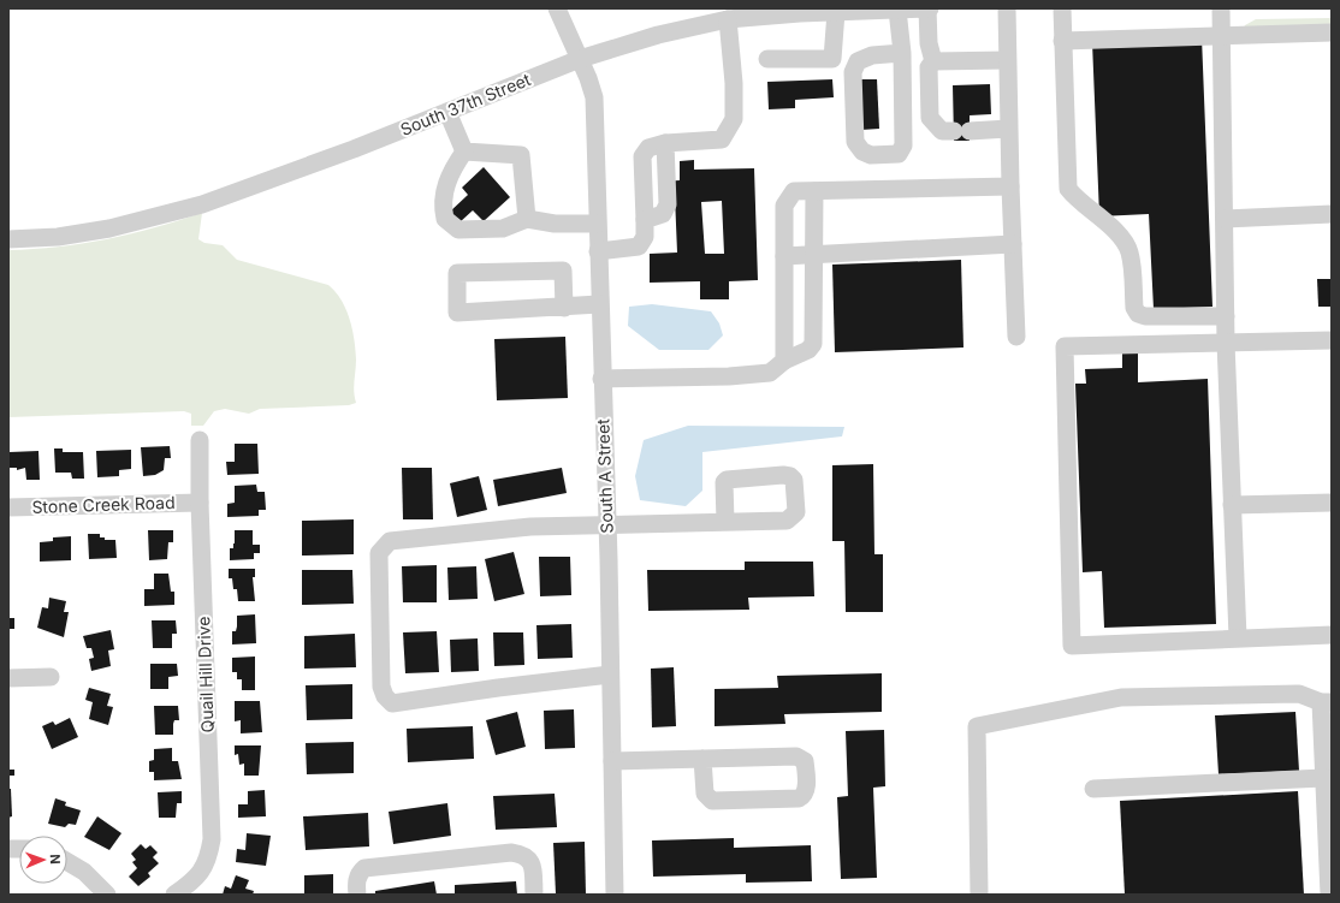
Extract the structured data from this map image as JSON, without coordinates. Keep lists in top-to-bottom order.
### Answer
{
  "streets": {
    "street": [
      "South 37th Street",
      "South A Street",
      "Stone Creek Road",
      "Quail Hill Drive"
    ]
  },
  "crossings": [
    ["South 37th Street", "South A Street"],
    ["Stone Creek Road", "Quail Hill Drive"]
  ],
  "north": "right"
}
